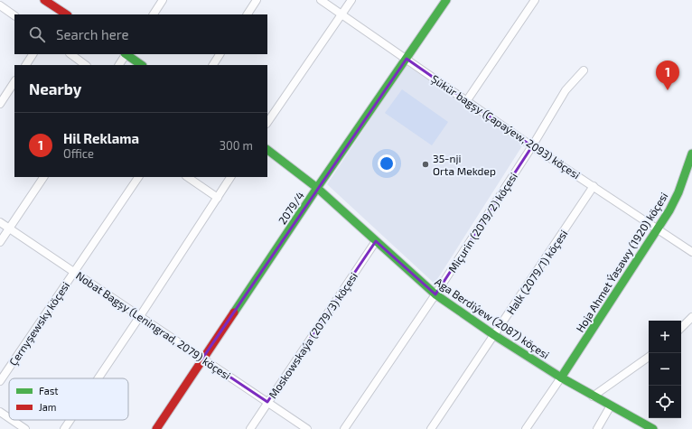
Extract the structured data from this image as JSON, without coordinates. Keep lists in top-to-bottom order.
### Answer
{
  "streets": {
    "street": [
      "Şükür bagşy (Çapaýew, 2093) köçesi",
      "2079/4",
      "Miçurin (2079/2) köçesi",
      "Hoja Ahmet Ýasawy (1920) köçesi",
      "Halk (2079/1) köçesi",
      "Aga Berdiýew (2087) köçesi",
      "Çernyşewsky köçesi",
      "Nobat Bagşy (Leningrad, 2079) köçesi",
      "Moskowskaýa (2079/3) köçesi"
    ]
  },
  "crossings": [
    ["Şükür bagşy (Çapaýew, 2093) köçesi", "2079/4"],
    ["Şükür bagşy (Çapaýew, 2093) köçesi", "Miçurin (2079/2) köçesi"],
    ["Şükür bagşy (Çapaýew, 2093) köçesi", "Hoja Ahmet Ýasawy (1920) köçesi"],
    ["Şükür bagşy (Çapaýew, 2093) köçesi", "Halk (2079/1) köçesi"],
    ["2079/4", "Aga Berdiýew (2087) köçesi"],
    ["2079/4", "Nobat Bagşy (Leningrad, 2079) köçesi"],
    ["Miçurin (2079/2) köçesi", "Aga Berdiýew (2087) köçesi"],
    ["Hoja Ahmet Ýasawy (1920) köçesi", "Aga Berdiýew (2087) köçesi"],
    ["Halk (2079/1) köçesi", "Aga Berdiýew (2087) köçesi"],
    ["Aga Berdiýew (2087) köçesi", "Moskowskaýa (2079/3) köçesi"],
    ["Çernyşewsky köçesi", "Nobat Bagşy (Leningrad, 2079) köçesi"],
    ["Nobat Bagşy (Leningrad, 2079) köçesi", "Moskowskaýa (2079/3) köçesi"]
  ],
  "places": ["35-nji Orta Mekdep"],
  "legend": ["Fast", "Jam"],
  "page": {
    "search": "Search here",
    "pins": "1",
    "heading": "Nearby",
    "list": [
      {
        "mark": "1",
        "name": "Hil Reklama",
        "note": "Office",
        "value": "300 m"
      }
    ],
    "map_buttons": ["+", "−"]
  }
}
